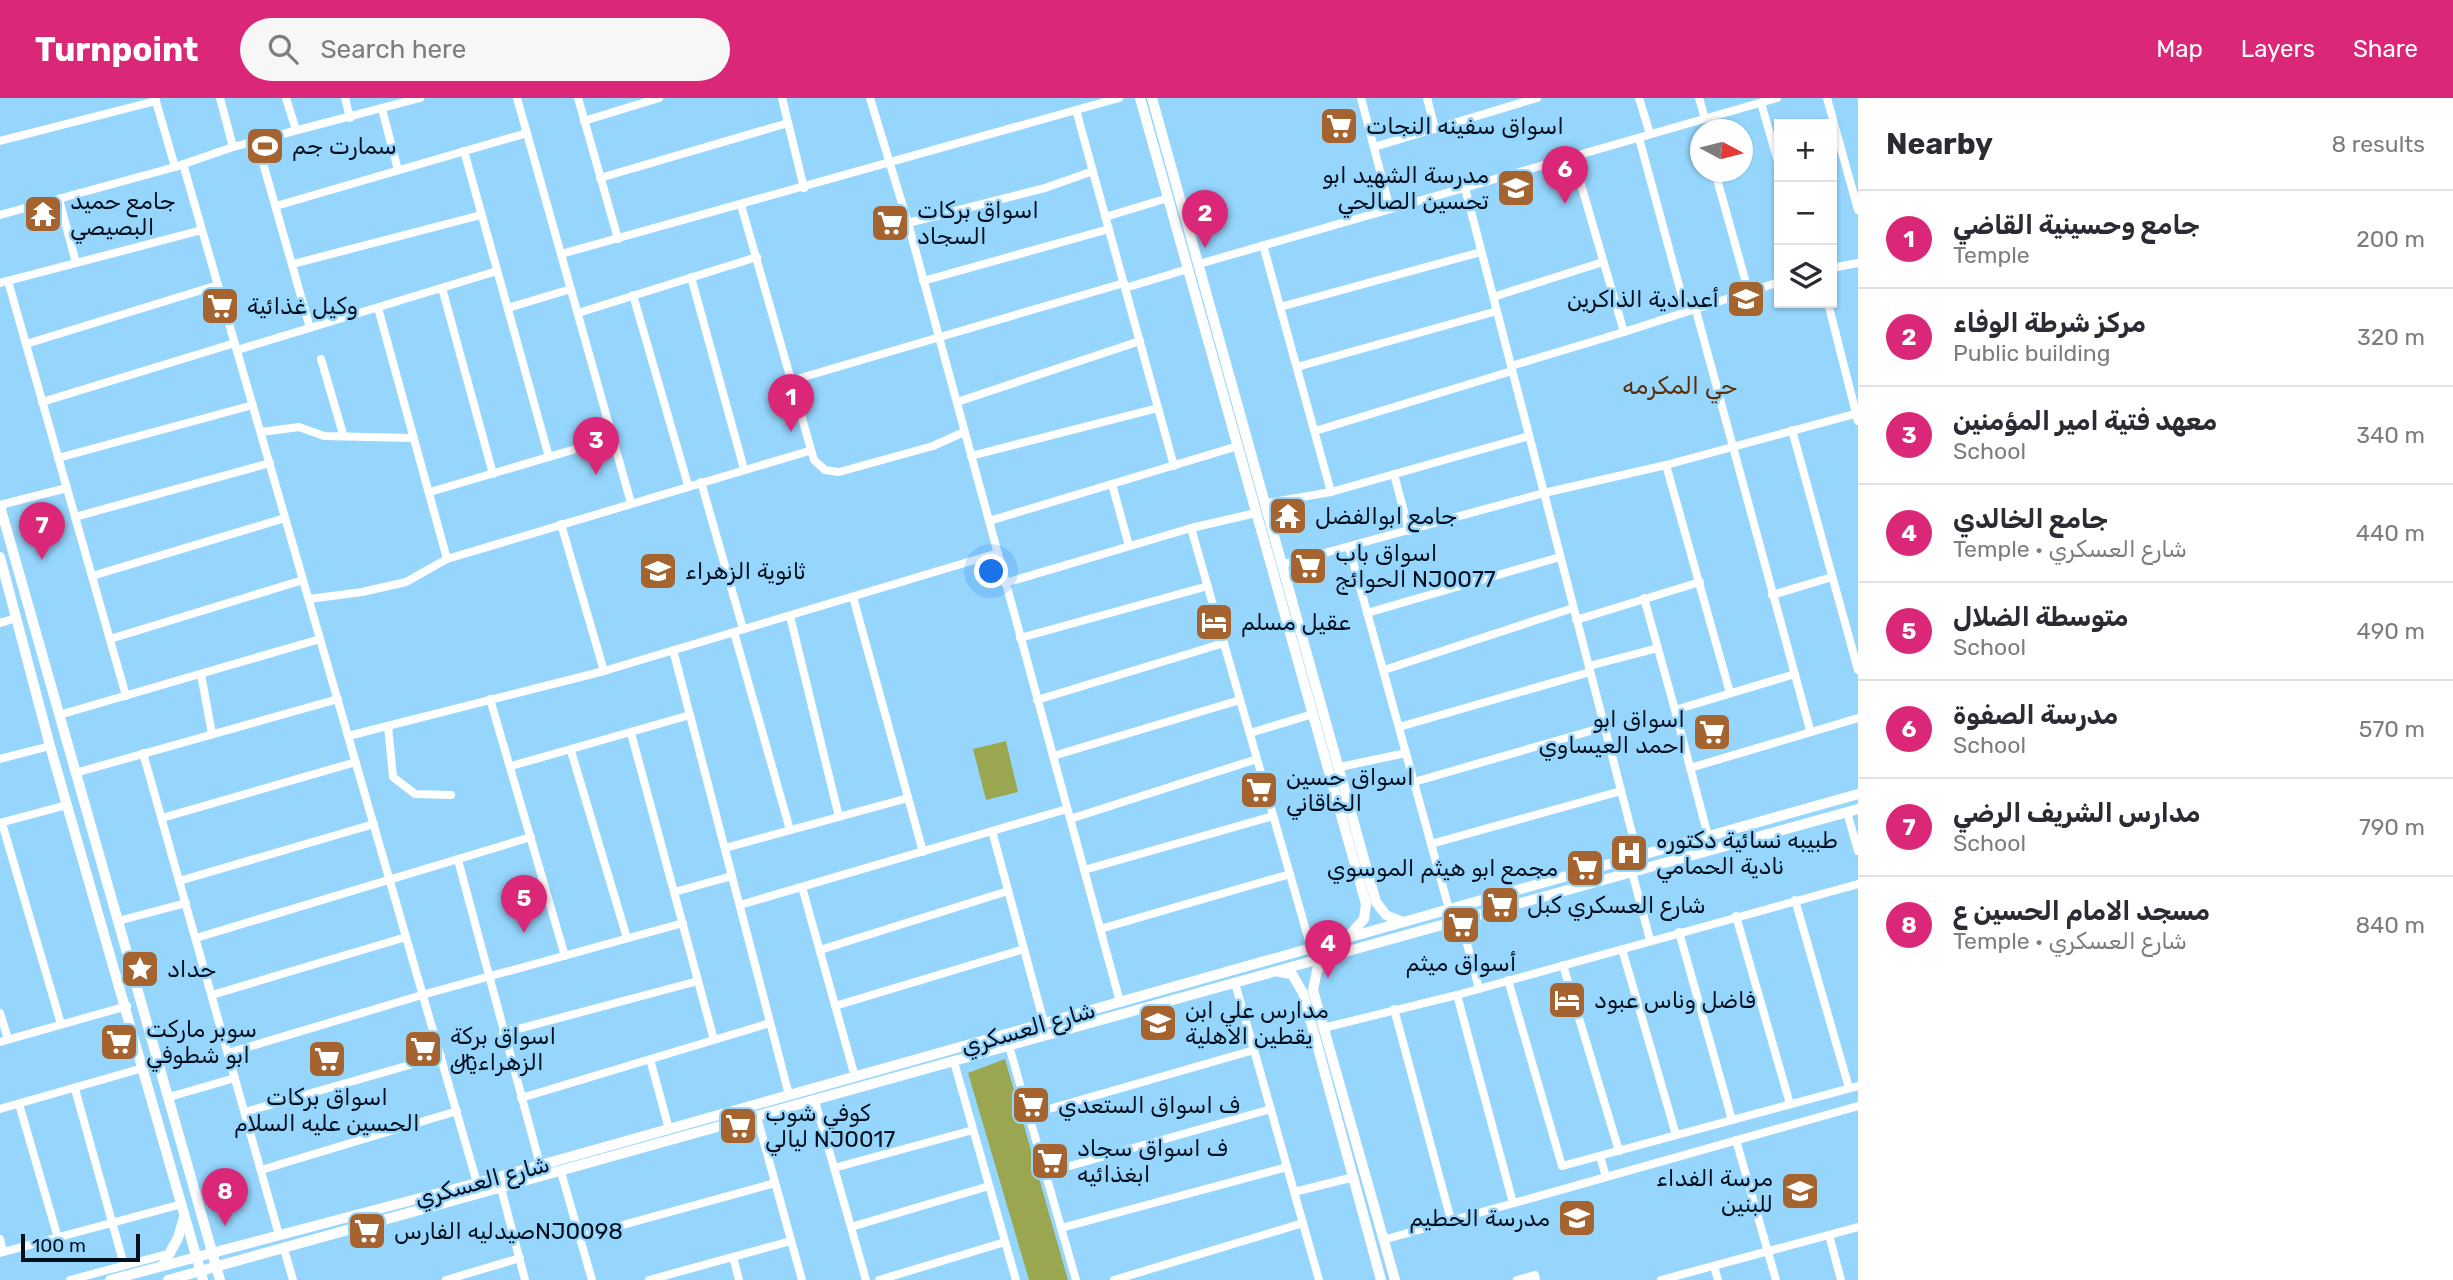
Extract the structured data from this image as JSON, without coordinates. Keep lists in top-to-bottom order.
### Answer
{
  "streets": {
    "main road": ["شارع العسكري"]
  },
  "districts": ["حي المكرمه"],
  "places": {
    "supermarket": [
      "اسواق سفينه النجات",
      "اسواق بركات السجاد",
      "وكيل غذائية",
      "اسواق باب الحوائج NJ0077",
      "اسواق ابو احمد العيساوي",
      "اسواق حسين الخاقاني",
      "مجمع ابو هيثم الموسوي",
      "شارع العسكري كبل",
      "أسواق ميثم",
      "سوبر ماركت ابو شطوفي",
      "اسواق بركة الزهراء﷼",
      "اسواق بركات الحسين عليه السلام",
      "ف اسواق الستعدي",
      "كوفي شوب ليالي NJ0017",
      "ف اسواق سجاد ابغذائيه",
      "صيدليه الفارسNJ0098"
    ],
    "sports": ["سمارت جم"],
    "school or university": [
      "مدرسة الشهيد ابو تحسين الصالحي",
      "أعدادية الذاكرين",
      "ثانوية الزهراء",
      "مدارس علي ابن يقطين الاهلية",
      "مرسة الفداء للبنين",
      "مدرسة الحطيم"
    ],
    "temple": ["جامع حميد البصيصي", "جامع ابوالفضل"],
    "hotel": ["عقيل مسلم", "فاضل وناس عبود"],
    "hospital": ["طبيبه نسائية دكتوره نادية الحمامي"],
    "place": ["حداد"]
  },
  "scale_bar": "100 m",
  "north": "right",
  "page": {
    "header": "Turnpoint",
    "search": "Search here",
    "nav": ["Map", "Layers", "Share"],
    "heading": ["Nearby", "8 results"],
    "map_buttons": ["+", "−"],
    "pins": [
      "6",
      "2",
      "1",
      "3",
      "7",
      "5",
      "4",
      "8"
    ],
    "list": [
      {
        "mark": "1",
        "name": "جامع وحسينية القاضي",
        "note": "Temple",
        "value": "200 m"
      },
      {
        "mark": "2",
        "name": "مركز شرطة الوفاء",
        "note": "Public building",
        "value": "320 m"
      },
      {
        "mark": "3",
        "name": "معهد فتية امير المؤمنين",
        "note": "School",
        "value": "340 m"
      },
      {
        "mark": "4",
        "name": "جامع الخالدي",
        "note": "Temple · شارع العسكري",
        "value": "440 m"
      },
      {
        "mark": "5",
        "name": "متوسطة الضلال",
        "note": "School",
        "value": "490 m"
      },
      {
        "mark": "6",
        "name": "مدرسة الصفوة",
        "note": "School",
        "value": "570 m"
      },
      {
        "mark": "7",
        "name": "مدارس الشريف الرضي",
        "note": "School",
        "value": "790 m"
      },
      {
        "mark": "8",
        "name": "مسجد الامام الحسين ع",
        "note": "Temple · شارع العسكري",
        "value": "840 m"
      }
    ],
    "scale": "100 m"
  }
}
